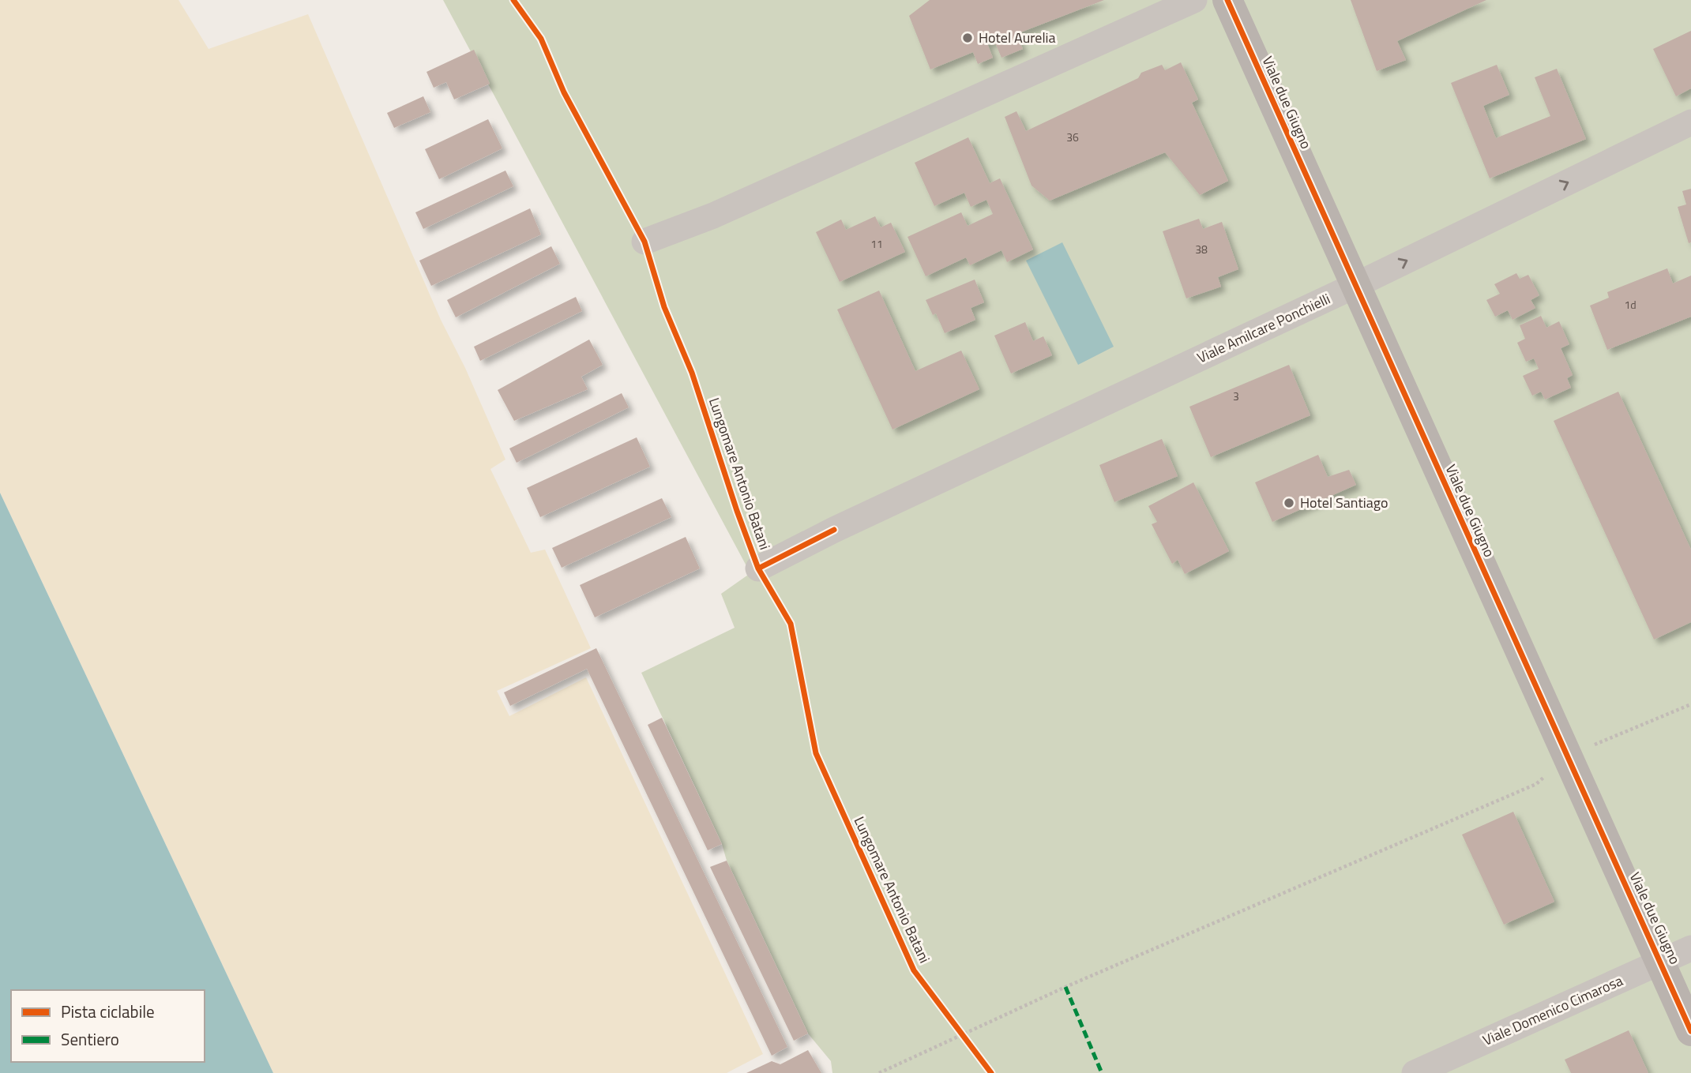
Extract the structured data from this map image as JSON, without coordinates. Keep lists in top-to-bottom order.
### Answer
{
  "streets": {
    "street": ["Viale due Giugno", "Viale Amilcare Ponchielli", "Viale Domenico Cimarosa"],
    "cycle path": ["Lungomare Antonio Batani"]
  },
  "crossings": [
    ["Viale due Giugno", "Viale Amilcare Ponchielli"],
    ["Viale due Giugno", "Viale Domenico Cimarosa"],
    ["Viale Amilcare Ponchielli", "Lungomare Antonio Batani"]
  ],
  "one_way": ["Viale Amilcare Ponchielli"],
  "places": ["Hotel Aurelia", "Hotel Santiago"],
  "house_numbers": [
    "36",
    "11",
    "38",
    "1d",
    "3"
  ],
  "legend": ["Pista ciclabile", "Sentiero"]
}
